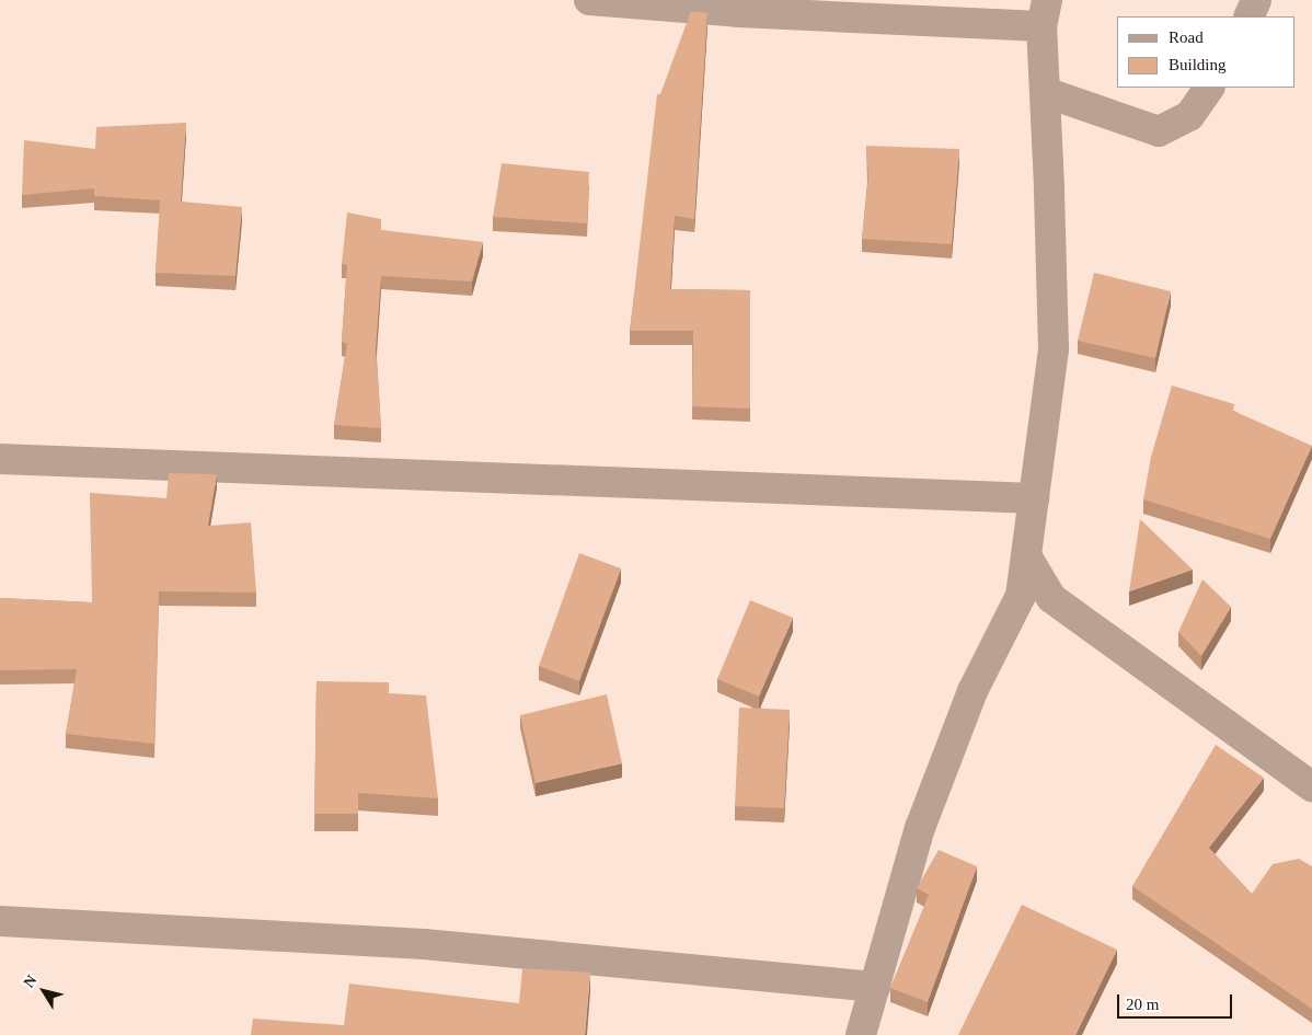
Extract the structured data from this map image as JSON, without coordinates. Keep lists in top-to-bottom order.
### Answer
{
  "legend": ["Road", "Building"],
  "scale_bar": "20 m",
  "north": "top left"
}
